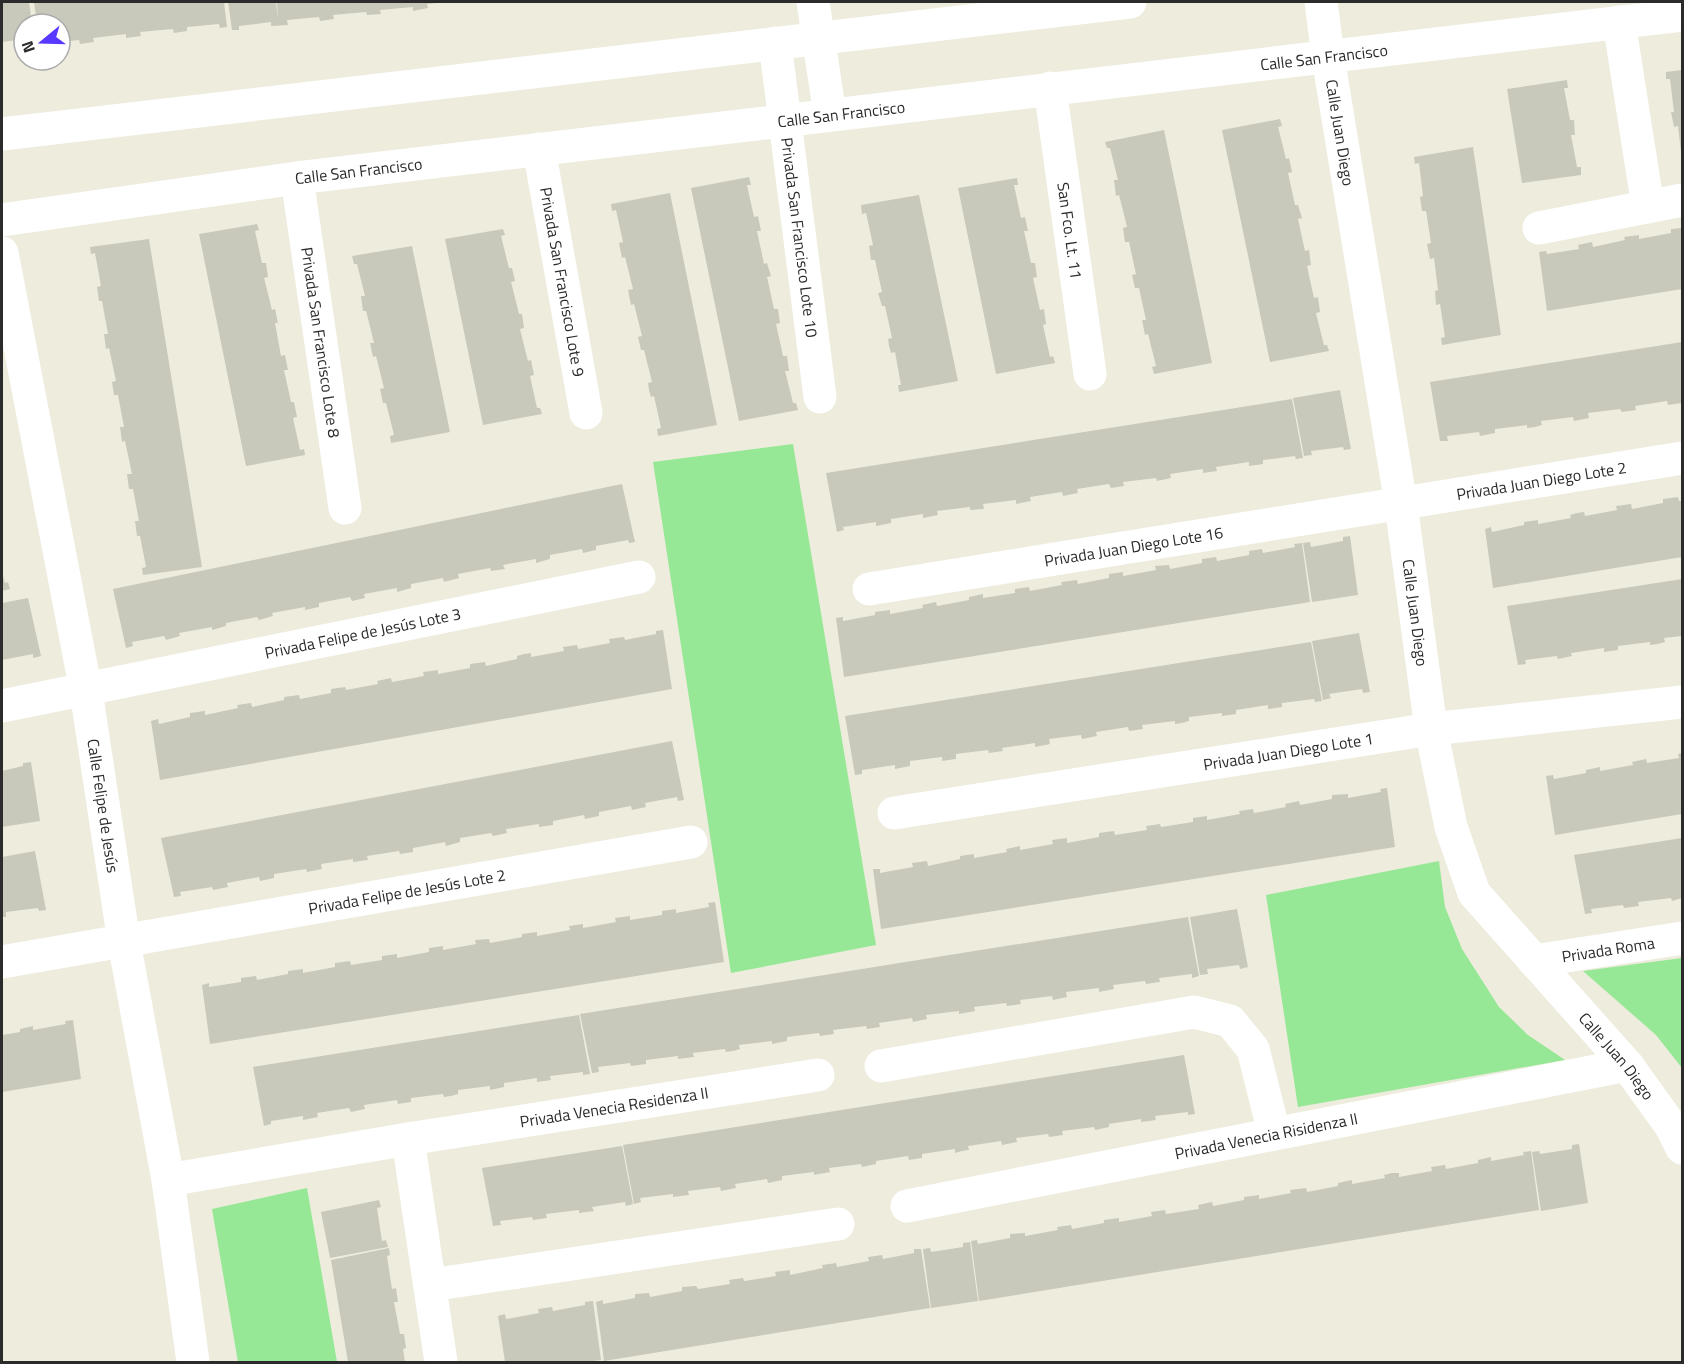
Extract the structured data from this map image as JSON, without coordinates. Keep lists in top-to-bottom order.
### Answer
{
  "streets": {
    "street": [
      "Calle San Francisco",
      "Calle Juan Diego",
      "San Fco. Lt. 11",
      "Privada San Francisco Lote 10",
      "Privada San Francisco Lote 9",
      "Privada San Francisco Lote 8",
      "Privada Juan Diego Lote 2",
      "Privada Juan Diego Lote 16",
      "Privada Felipe de Jesús Lote 3",
      "Privada Juan Diego Lote 1",
      "Calle Felipe de Jesús",
      "Privada Felipe de Jesús Lote 2",
      "Privada Roma",
      "Privada Venecia Residenza II",
      "Privada Venecia Risidenza II"
    ]
  },
  "crossings": [
    ["Calle San Francisco", "Calle Juan Diego"],
    ["Calle San Francisco", "San Fco. Lt. 11"],
    ["Calle San Francisco", "Privada San Francisco Lote 10"],
    ["Calle San Francisco", "Privada San Francisco Lote 9"],
    ["Calle San Francisco", "Privada San Francisco Lote 8"],
    ["Calle Juan Diego", "Privada Juan Diego Lote 2"],
    ["Calle Juan Diego", "Privada Juan Diego Lote 16"],
    ["Calle Juan Diego", "Privada Juan Diego Lote 1"],
    ["Calle Juan Diego", "Privada Roma"],
    ["Calle Juan Diego", "Privada Venecia Risidenza II"],
    ["Privada Juan Diego Lote 2", "Privada Juan Diego Lote 16"],
    ["Privada Felipe de Jesús Lote 3", "Calle Felipe de Jesús"],
    ["Calle Felipe de Jesús", "Privada Felipe de Jesús Lote 2"],
    ["Calle Felipe de Jesús", "Privada Venecia Residenza II"]
  ],
  "north": "left"
}
